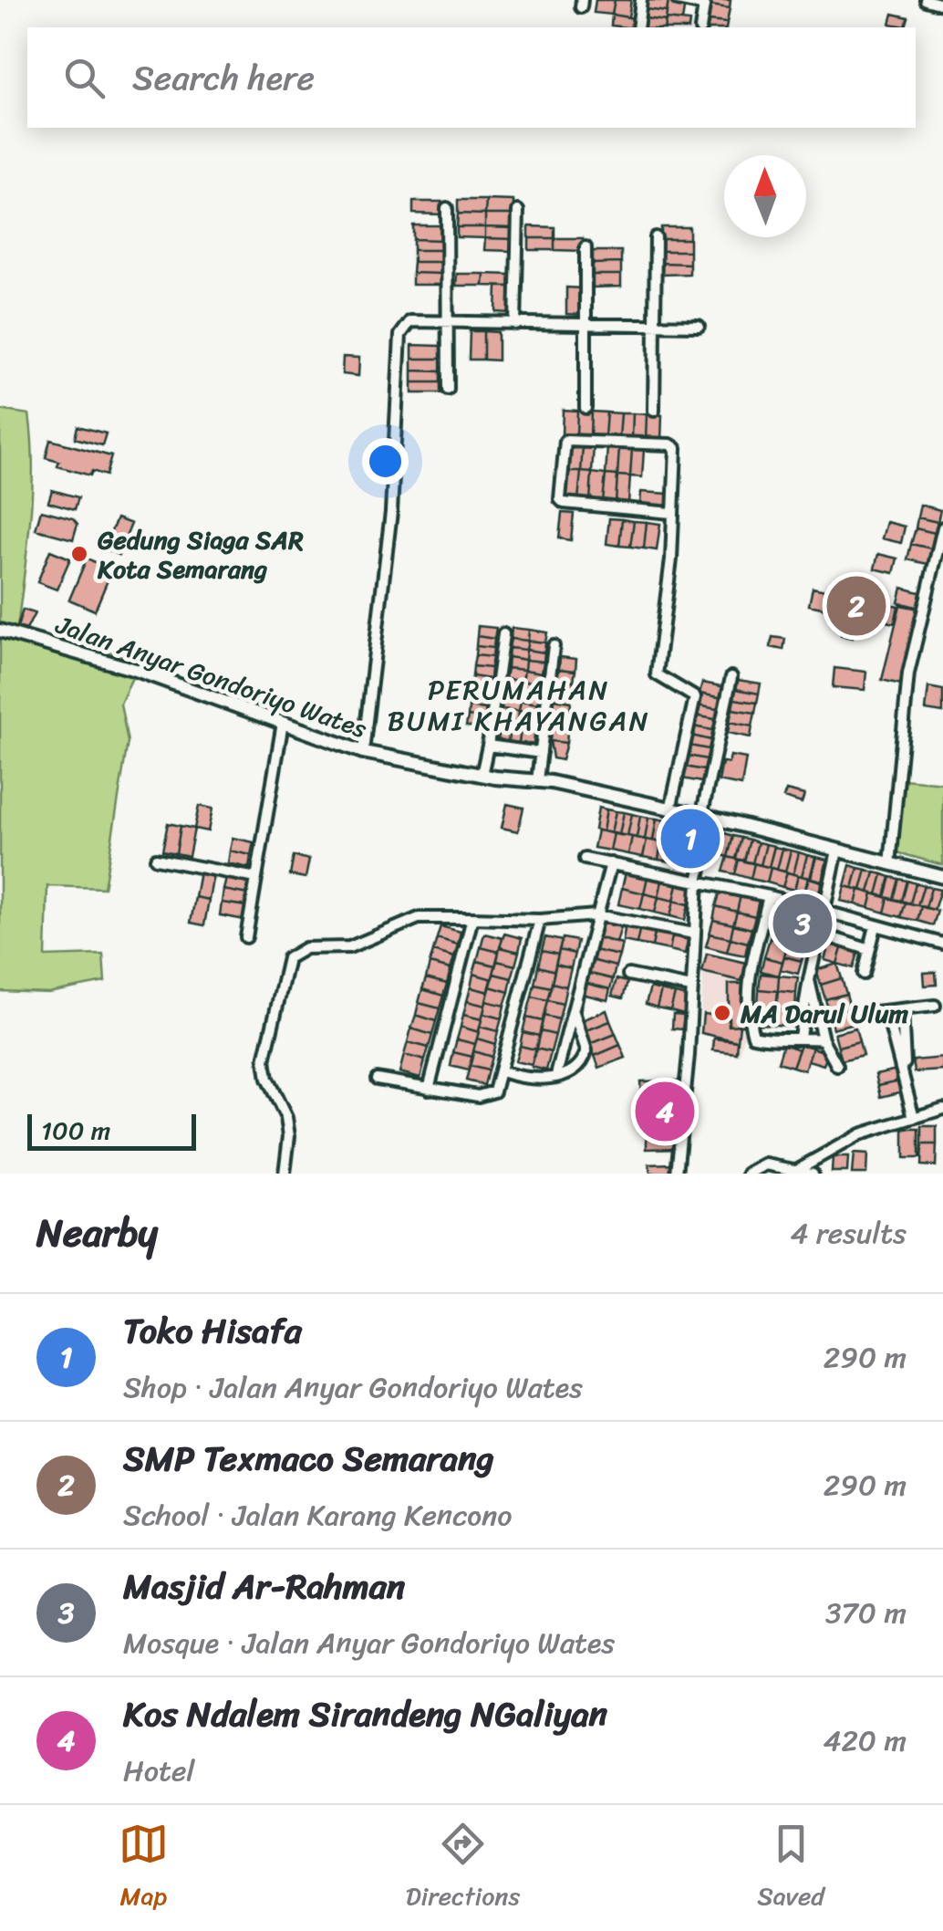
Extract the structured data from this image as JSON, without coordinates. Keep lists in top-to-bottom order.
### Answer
{
  "streets": {
    "street": ["Jalan Anyar Gondoriyo Wates"]
  },
  "districts": ["PERUMAHAN BUMI KHAYANGAN"],
  "places": ["Gedung Siaga SAR Kota Semarang", "MA Darul Ulum"],
  "scale_bar": "100 m",
  "north": "top",
  "page": {
    "search": "Search here",
    "pins": [
      "2",
      "1",
      "3",
      "4"
    ],
    "scale": "100 m",
    "heading": ["Nearby", "4 results"],
    "list": [
      {
        "mark": "1",
        "name": "Toko Hisafa",
        "note": "Shop · Jalan Anyar Gondoriyo Wates",
        "value": "290 m"
      },
      {
        "mark": "2",
        "name": "SMP Texmaco Semarang",
        "note": "School · Jalan Karang Kencono",
        "value": "290 m"
      },
      {
        "mark": "3",
        "name": "Masjid Ar-Rahman",
        "note": "Mosque · Jalan Anyar Gondoriyo Wates",
        "value": "370 m"
      },
      {
        "mark": "4",
        "name": "Kos Ndalem Sirandeng NGaliyan",
        "note": "Hotel",
        "value": "420 m"
      }
    ],
    "nav": ["Map", "Directions", "Saved"]
  }
}
